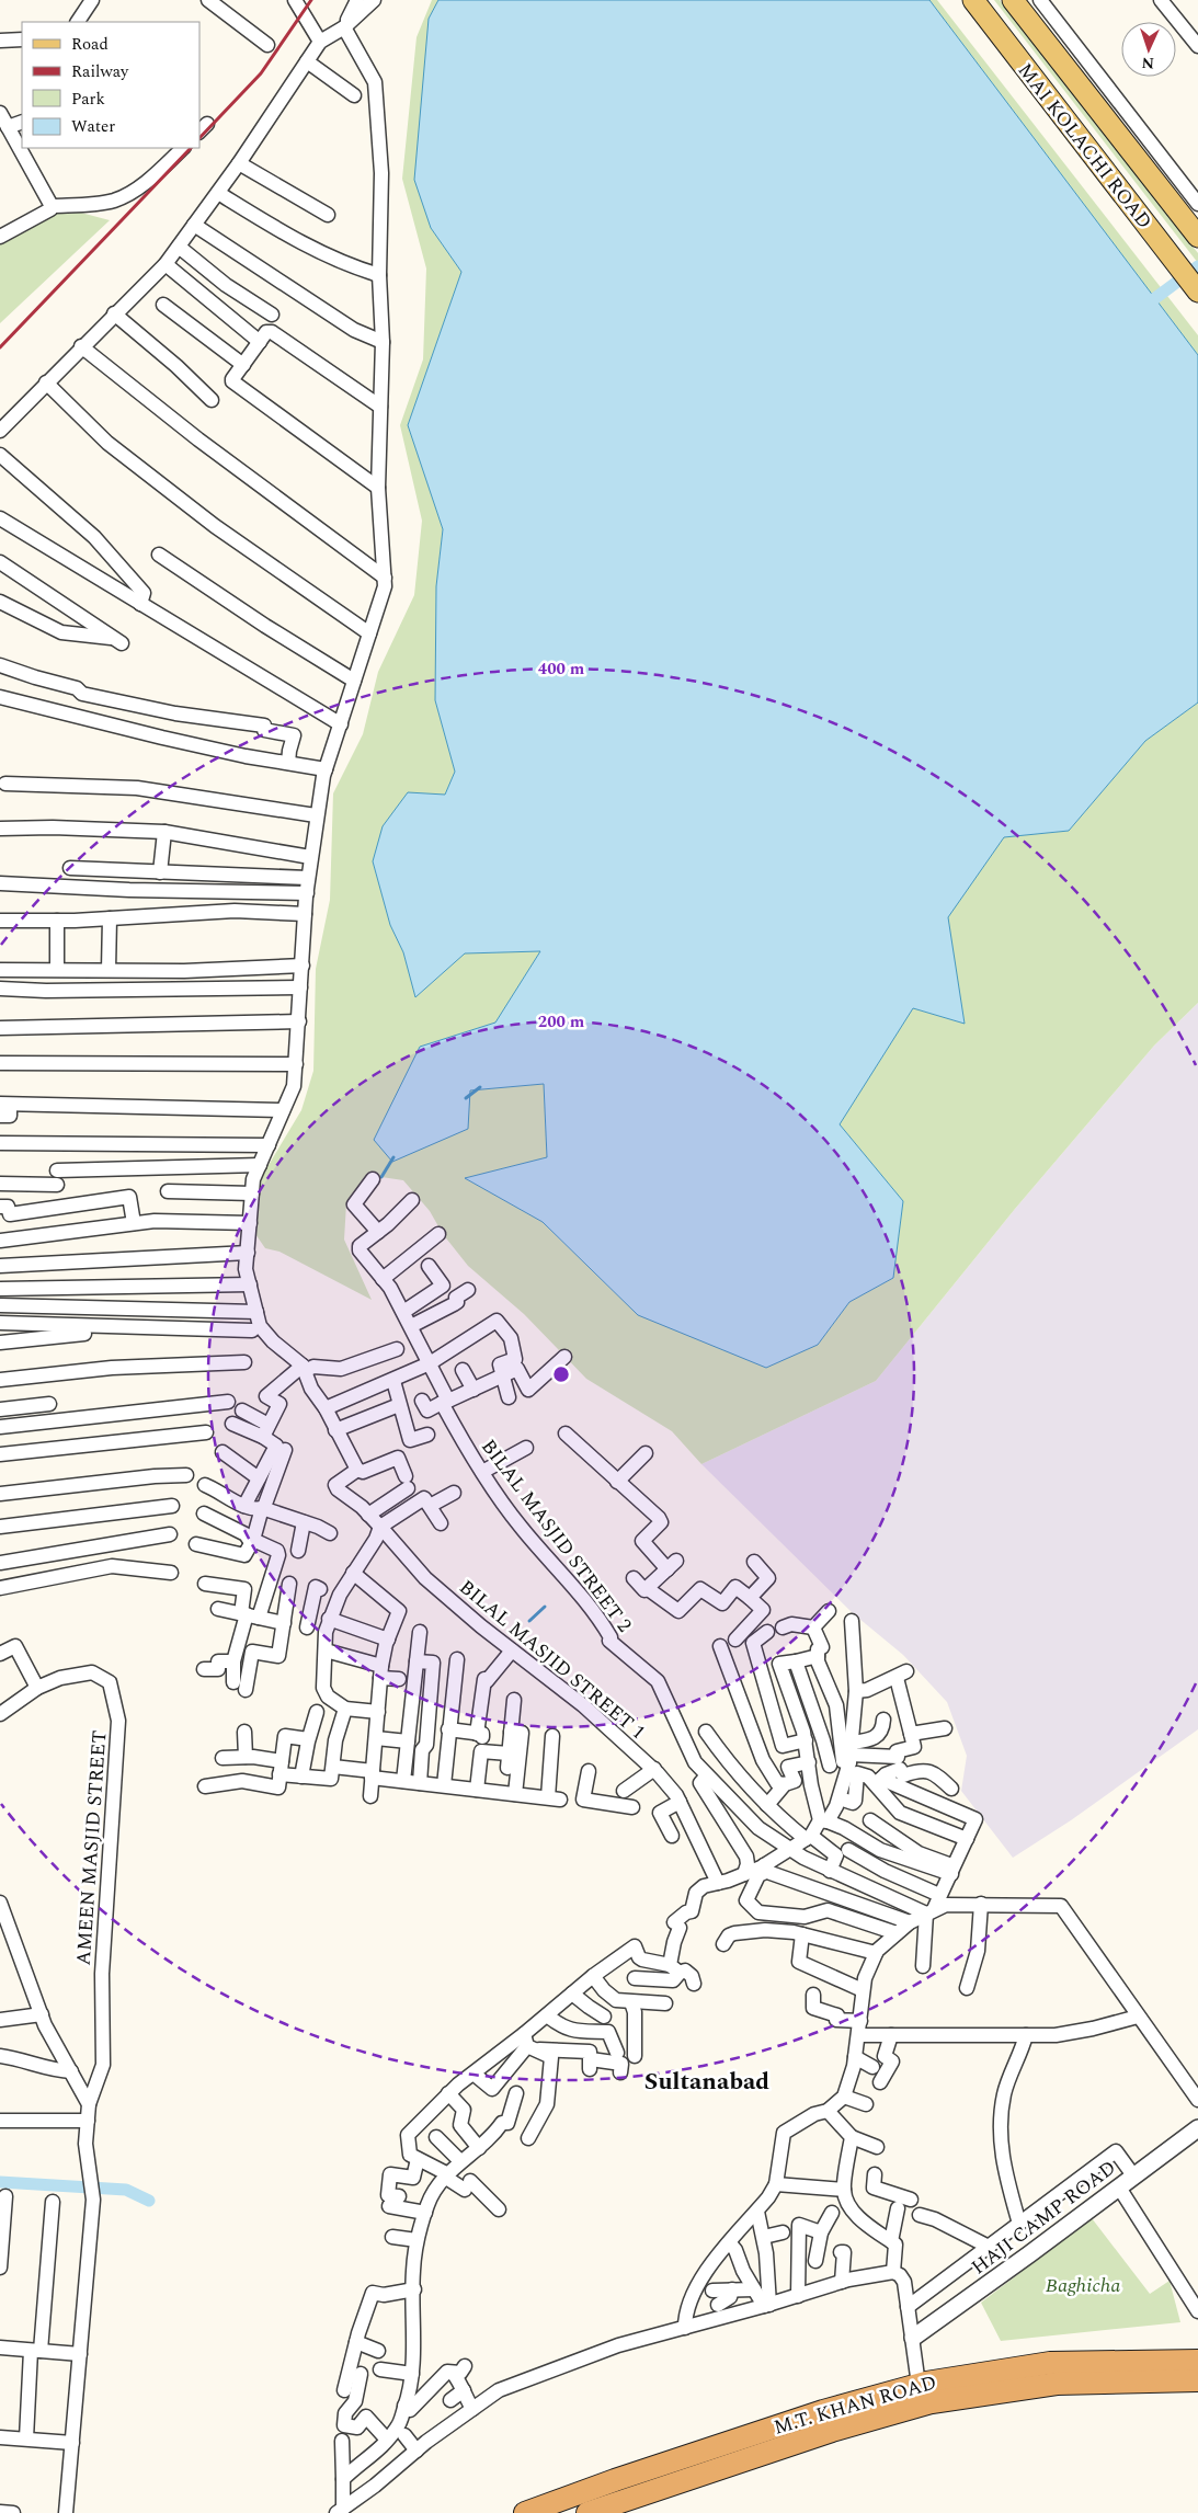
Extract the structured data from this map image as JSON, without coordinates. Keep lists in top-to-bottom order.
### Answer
{
  "streets": {
    "highway": ["M.T. KHAN ROAD"],
    "main road": ["MAI KOLACHI ROAD"],
    "street": [
      "BILAL MASJID STREET 2",
      "BILAL MASJID STREET 1",
      "AMEEN MASJID STREET",
      "HAJI CAMP ROAD"
    ]
  },
  "districts": ["Sultanabad"],
  "parks": ["Baghicha"],
  "legend": [
    "Road",
    "Railway",
    "Park",
    "Water"
  ],
  "north": "bottom",
  "rings": ["400 m", "200 m"]
}
